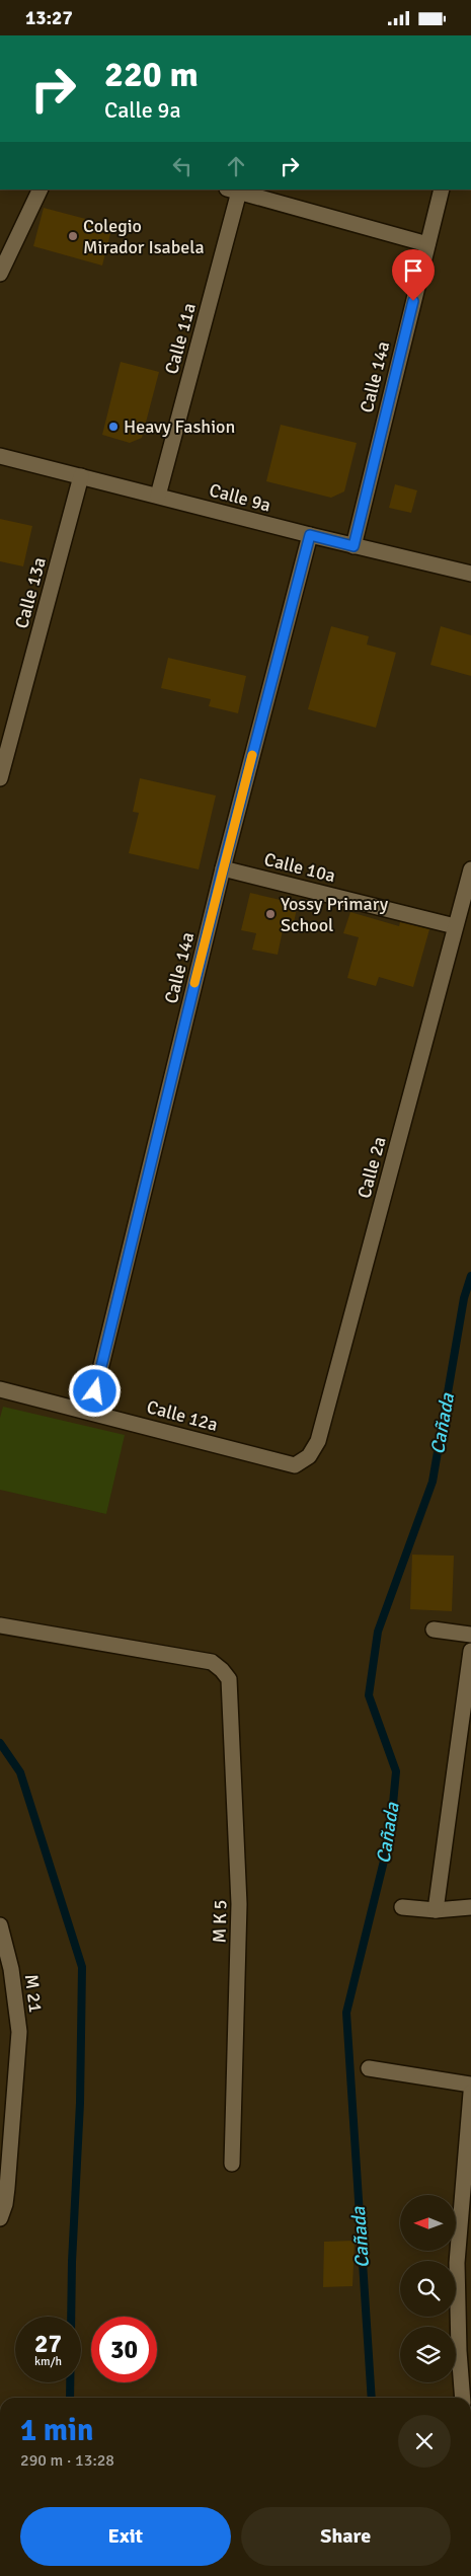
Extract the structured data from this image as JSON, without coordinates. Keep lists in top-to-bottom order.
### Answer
{
  "streets": {
    "street": [
      "Calle 11a",
      "Calle 14a",
      "Calle 9a",
      "Calle 13a",
      "Calle 10a",
      "Calle 2a",
      "Calle 12a",
      "M K 5",
      "M 21"
    ]
  },
  "crossings": [
    ["Calle 11a", "Calle 9a"],
    ["Calle 14a", "Calle 9a"],
    ["Calle 14a", "Calle 10a"],
    ["Calle 14a", "Calle 12a"],
    ["Calle 9a", "Calle 13a"],
    ["Calle 10a", "Calle 2a"],
    ["Calle 2a", "Calle 12a"]
  ],
  "water": ["Cañada"],
  "places": ["Colegio Mirador Isabela", "Heavy Fashion", "Yossy Primary School"],
  "north": "left",
  "page": {
    "status": "13:27",
    "turn": ["220 m", "Calle 9a"],
    "speed": "27 km/h",
    "limit": "30",
    "heading": ["1 min", "290 m · 13:28"],
    "buttons": ["Exit", "Share"]
  }
}
